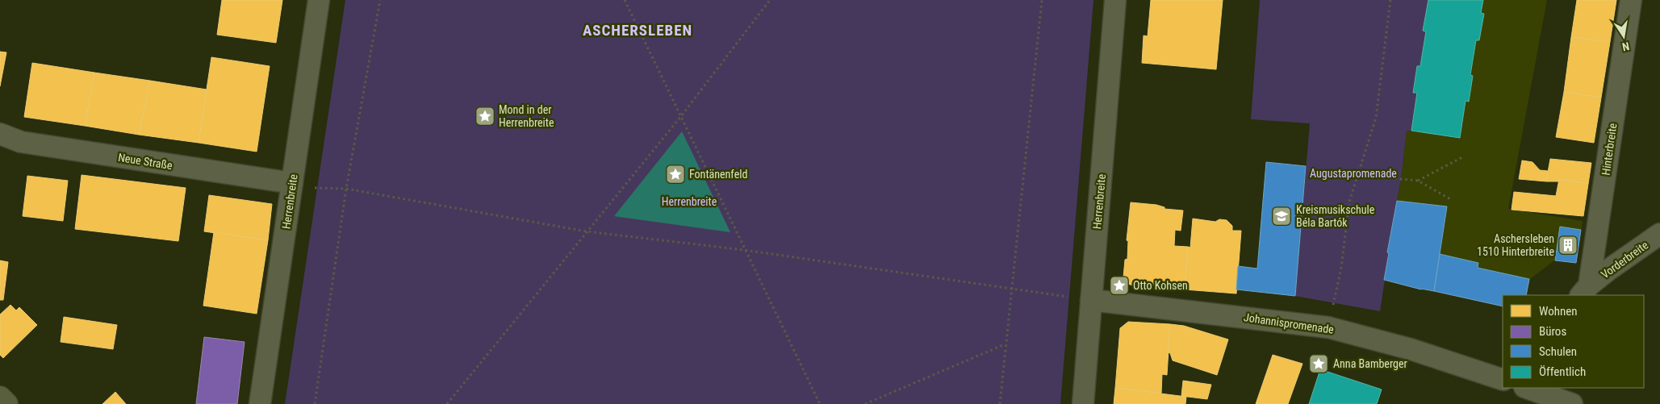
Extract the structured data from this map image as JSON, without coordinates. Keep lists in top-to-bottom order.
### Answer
{
  "streets": {
    "street": [
      "Hinterbreite",
      "Neue Straße",
      "Herrenbreite",
      "Vorderbreite",
      "Johannispromenade"
    ]
  },
  "crossings": [
    ["Hinterbreite", "Vorderbreite"],
    ["Neue Straße", "Herrenbreite"],
    ["Herrenbreite", "Johannispromenade"]
  ],
  "districts": ["ASCHERSLEBEN"],
  "parks": ["Augustapromenade", "Herrenbreite"],
  "places": {
    "place": [
      "Mond in der Herrenbreite",
      "Fontänenfeld",
      "Otto Kohsen",
      "Anna Bamberger"
    ],
    "school or university": ["Kreismusikschule Béla Bartók"],
    "building": ["Aschersleben 1510 Hinterbreite"]
  },
  "legend": [
    "Wohnen",
    "Büros",
    "Schulen",
    "Öffentlich"
  ],
  "north": "bottom"
}
